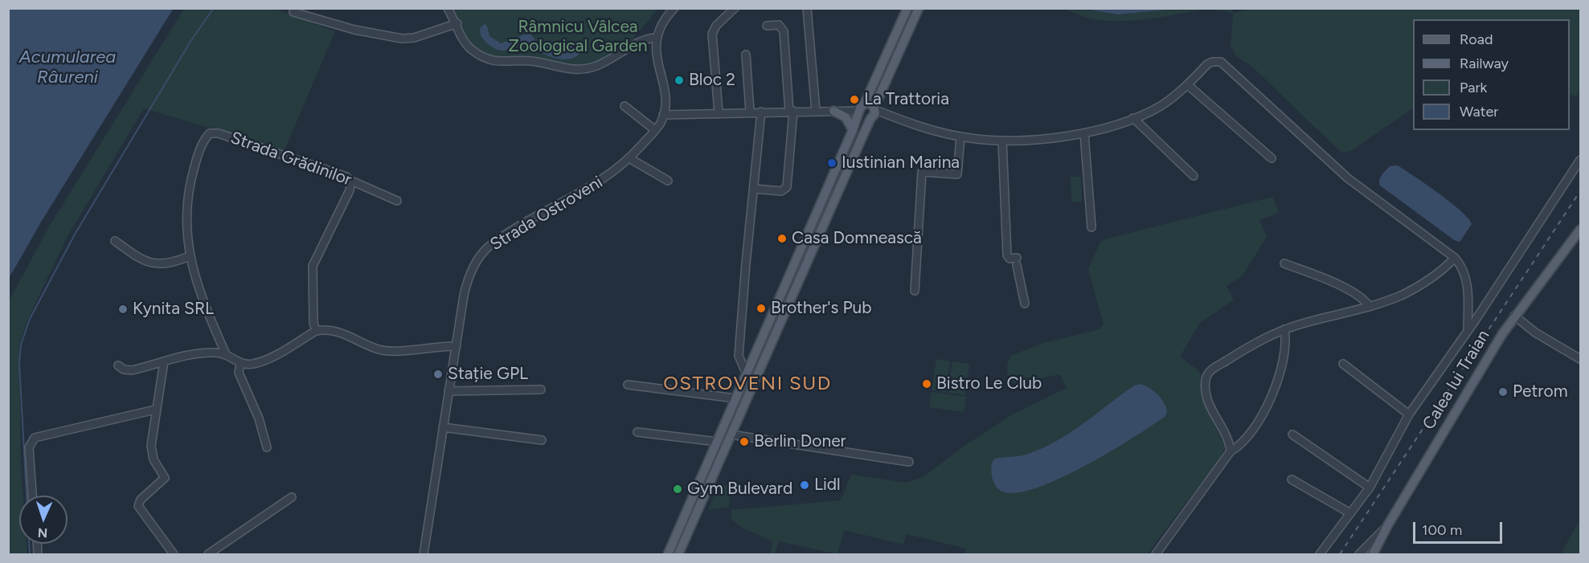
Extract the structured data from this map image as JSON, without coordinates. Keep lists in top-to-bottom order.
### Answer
{
  "streets": {
    "main road": ["Calea lui Traian"],
    "street": ["Strada Grădinilor", "Strada Ostroveni"]
  },
  "districts": ["OSTROVENI SUD"],
  "water": ["Acumularea Râureni"],
  "parks": ["Râmnicu Vâlcea Zoological Garden"],
  "places": [
    "Bloc 2",
    "La Trattoria",
    "Iustinian Marina",
    "Casa Domnească",
    "Brother's Pub",
    "Kynita SRL",
    "Stație GPL",
    "Bistro Le Club",
    "Petrom",
    "Berlin Doner",
    "Lidl",
    "Gym Bulevard"
  ],
  "legend": [
    "Road",
    "Railway",
    "Park",
    "Water"
  ],
  "scale_bar": "100 m",
  "north": "bottom"
}
